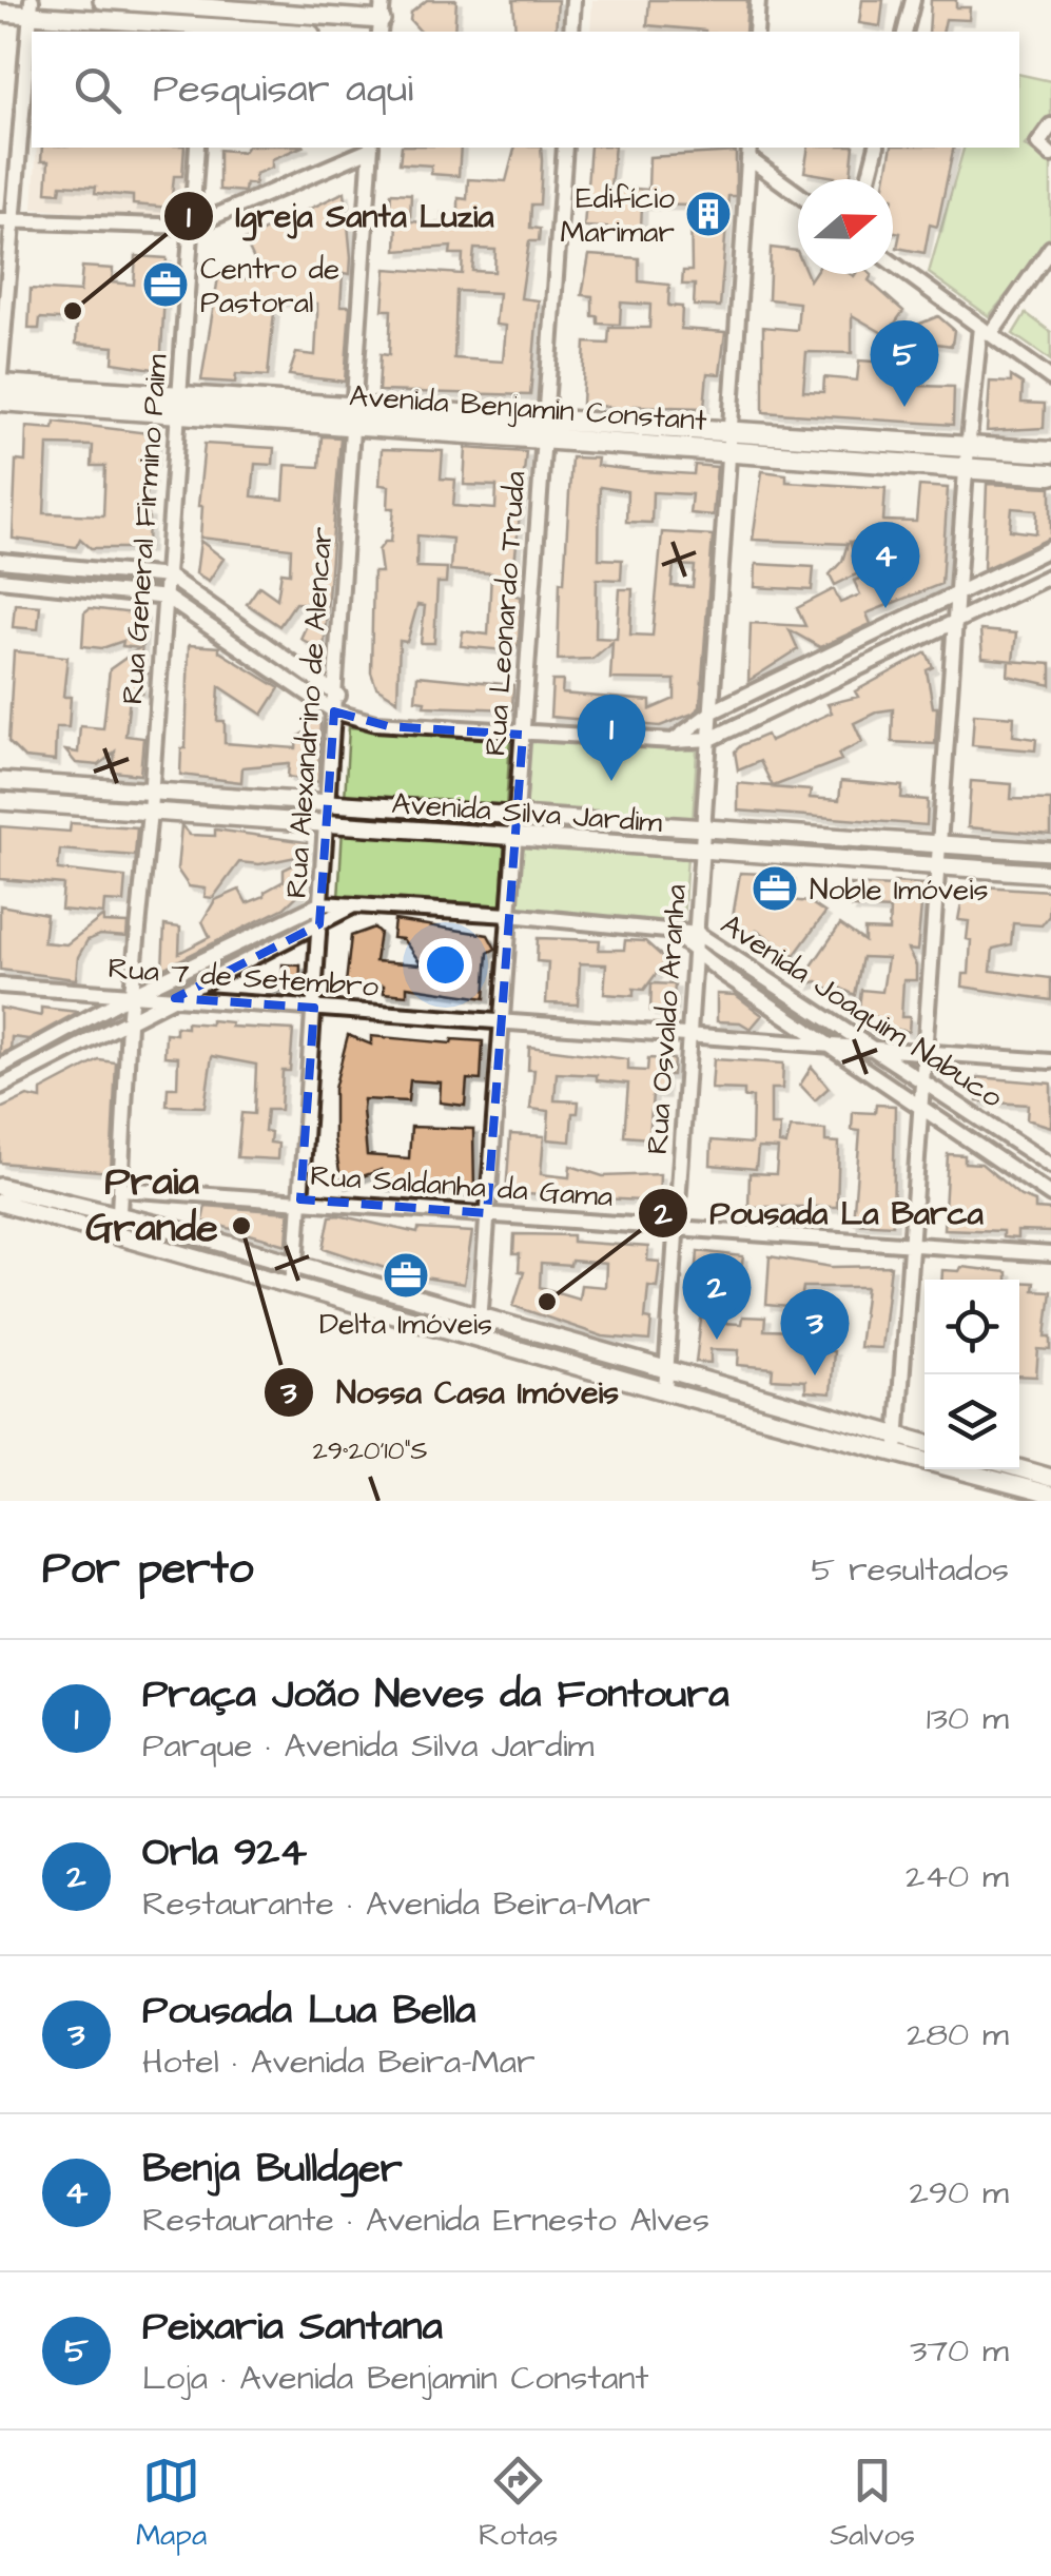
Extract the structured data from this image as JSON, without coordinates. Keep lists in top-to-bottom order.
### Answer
{
  "streets": {
    "main road": ["Avenida Benjamin Constant"],
    "street": [
      "Rua General Firmino Paim",
      "Rua Leonardo Truda",
      "Rua Alexandrino de Alencar",
      "Avenida Silva Jardim",
      "Rua 7 de Setembro",
      "Avenida Joaquim Nabuco",
      "Rua Osvaldo Aranha",
      "Rua Saldanha da Gama"
    ]
  },
  "crossings": [
    ["Avenida Benjamin Constant", "Rua General Firmino Paim"],
    ["Avenida Benjamin Constant", "Rua Leonardo Truda"],
    ["Avenida Benjamin Constant", "Rua Alexandrino de Alencar"],
    ["Avenida Benjamin Constant", "Rua Osvaldo Aranha"],
    ["Rua General Firmino Paim", "Avenida Silva Jardim"],
    ["Rua General Firmino Paim", "Rua 7 de Setembro"],
    ["Rua General Firmino Paim", "Rua Saldanha da Gama"],
    ["Rua Leonardo Truda", "Avenida Silva Jardim"],
    ["Rua Leonardo Truda", "Rua 7 de Setembro"],
    ["Rua Leonardo Truda", "Rua Saldanha da Gama"],
    ["Rua Alexandrino de Alencar", "Avenida Silva Jardim"],
    ["Rua Alexandrino de Alencar", "Rua 7 de Setembro"],
    ["Rua Alexandrino de Alencar", "Rua Saldanha da Gama"],
    ["Avenida Silva Jardim", "Rua Osvaldo Aranha"],
    ["Rua 7 de Setembro", "Avenida Joaquim Nabuco"],
    ["Rua 7 de Setembro", "Rua Osvaldo Aranha"],
    ["Avenida Joaquim Nabuco", "Rua Osvaldo Aranha"],
    ["Rua Osvaldo Aranha", "Rua Saldanha da Gama"]
  ],
  "districts": ["Praia Grande"],
  "places": {
    "building": ["Edifício Marimar"],
    "office": ["Centro de Pastoral", "Noble Imóveis", "Delta Imóveis"],
    "other": ["Igreja Santa Luzia", "Nossa Casa Imóveis", "Pousada La Barca"]
  },
  "north": "right",
  "page": {
    "search": "Pesquisar aqui",
    "pins": [
      "5",
      "4",
      "1",
      "2",
      "3"
    ],
    "heading": ["Por perto", "5 resultados"],
    "list": [
      {
        "mark": "1",
        "name": "Praça João Neves da Fontoura",
        "note": "Parque · Avenida Silva Jardim",
        "value": "130 m"
      },
      {
        "mark": "2",
        "name": "Orla 924",
        "note": "Restaurante · Avenida Beira-Mar",
        "value": "240 m"
      },
      {
        "mark": "3",
        "name": "Pousada Lua Bella",
        "note": "Hotel · Avenida Beira-Mar",
        "value": "280 m"
      },
      {
        "mark": "4",
        "name": "Benja Bulldger",
        "note": "Restaurante · Avenida Ernesto Alves",
        "value": "290 m"
      },
      {
        "mark": "5",
        "name": "Peixaria Santana",
        "note": "Loja · Avenida Benjamin Constant",
        "value": "370 m"
      }
    ],
    "nav": ["Mapa", "Rotas", "Salvos"]
  },
  "coordinates": ["29°20'10\"S"]
}
